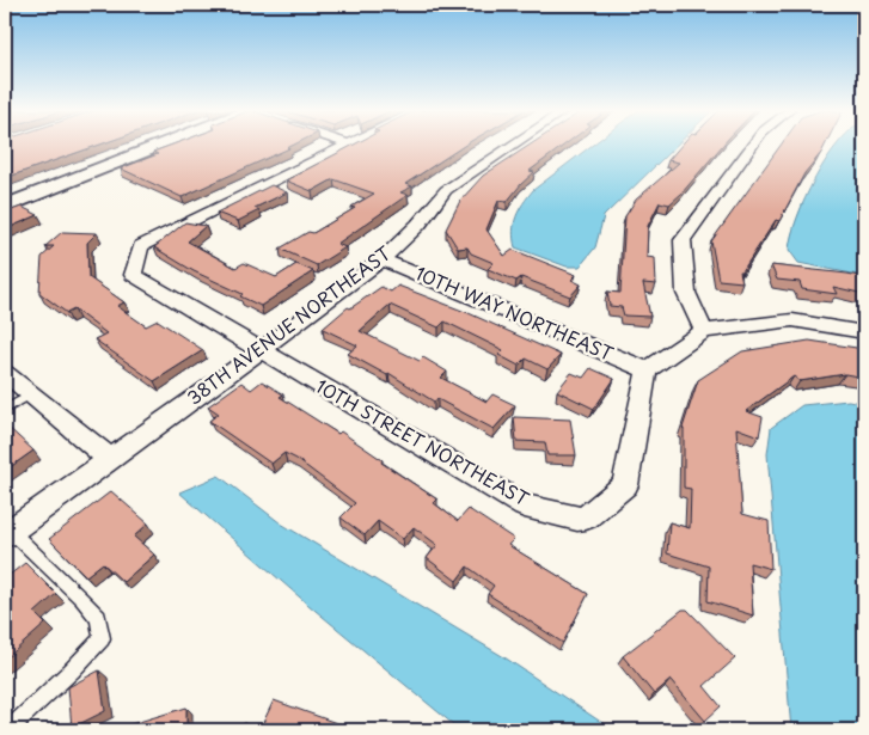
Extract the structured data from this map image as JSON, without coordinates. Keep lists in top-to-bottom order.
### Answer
{
  "streets": {
    "street": ["10TH WAY NORTHEAST", "38TH AVENUE NORTHEAST", "10TH STREET NORTHEAST"]
  },
  "crossings": [
    ["10TH WAY NORTHEAST", "38TH AVENUE NORTHEAST"],
    ["10TH WAY NORTHEAST", "10TH STREET NORTHEAST"],
    ["38TH AVENUE NORTHEAST", "10TH STREET NORTHEAST"]
  ]
}
